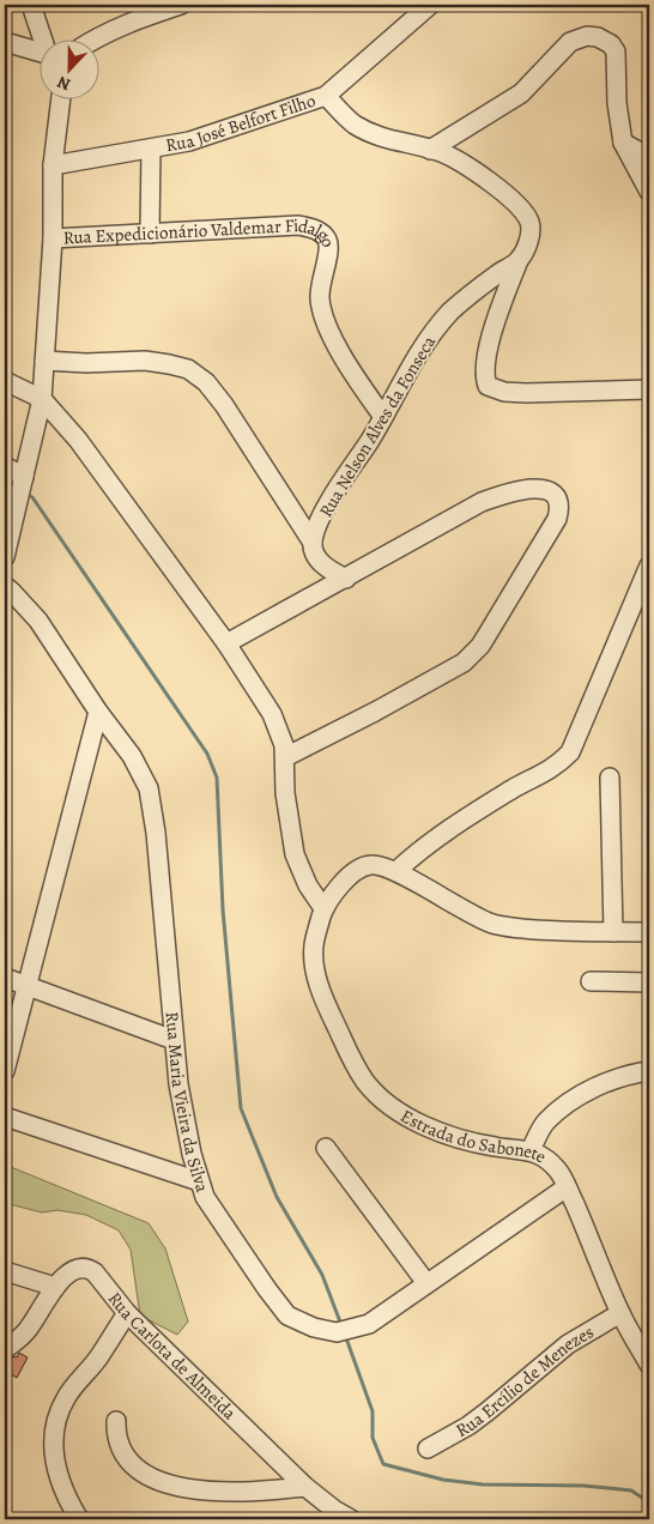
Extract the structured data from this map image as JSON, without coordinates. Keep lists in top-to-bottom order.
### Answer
{
  "streets": {
    "street": [
      "Rua José Belfort Filho",
      "Rua Expedicionário Valdemar Fidalgo",
      "Rua Nelson Alves da Fonseca",
      "Rua Maria Vieira da Silva",
      "Estrada do Sabonete",
      "Rua Carlota de Almeida",
      "Rua Ercílio de Menezes"
    ]
  },
  "crossings": [
    ["Rua Expedicionário Valdemar Fidalgo", "Rua Nelson Alves da Fonseca"],
    ["Rua Maria Vieira da Silva", "Estrada do Sabonete"],
    ["Estrada do Sabonete", "Rua Ercílio de Menezes"]
  ],
  "north": "bottom"
}
